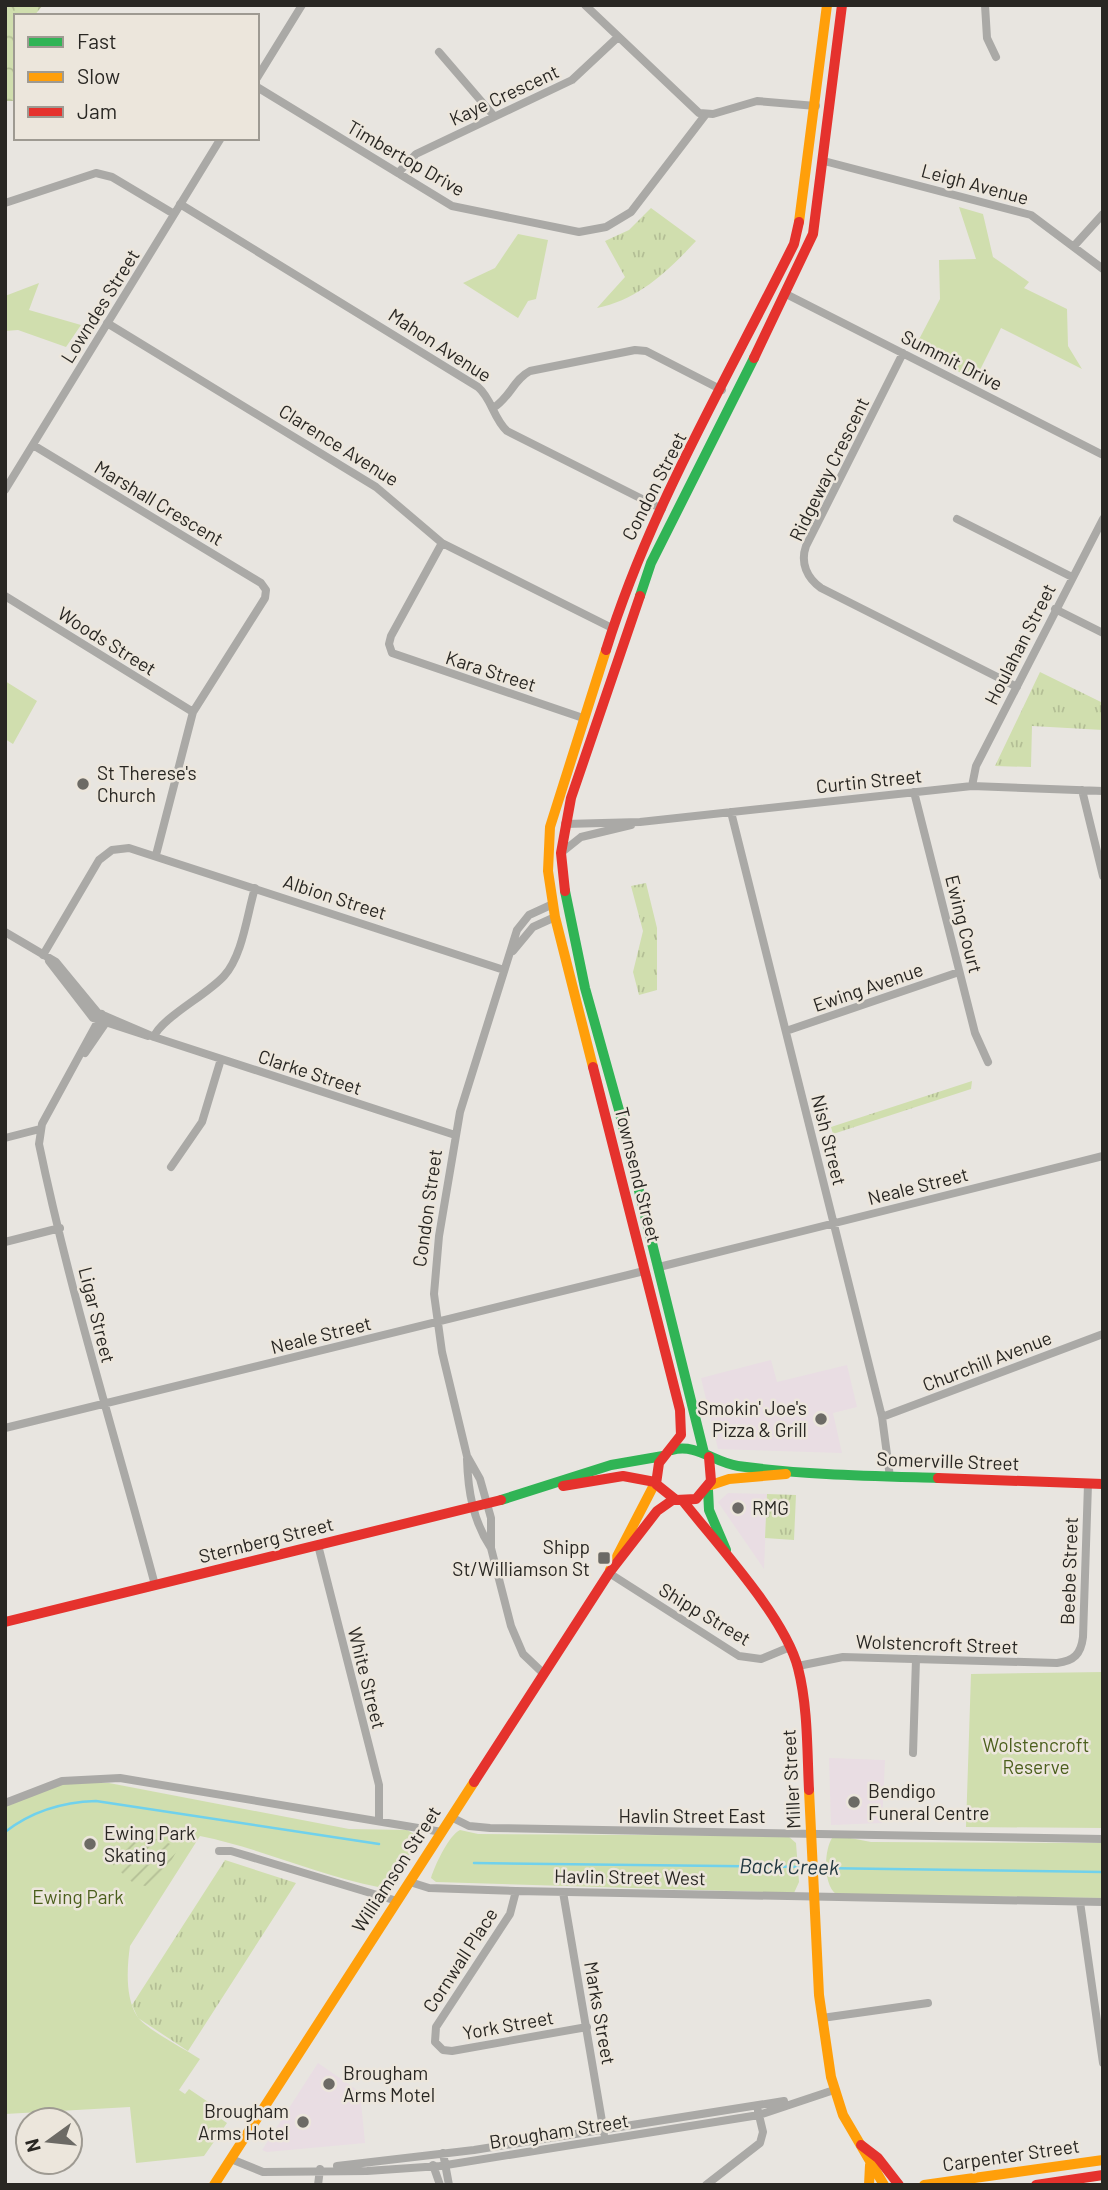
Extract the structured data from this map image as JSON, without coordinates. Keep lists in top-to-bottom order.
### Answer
{
  "streets": {
    "main road": [
      "Mahon Avenue",
      "Clarence Avenue",
      "Condon Street",
      "Townsend Street",
      "Somerville Street",
      "Sternberg Street",
      "Miller Street",
      "Williamson Street",
      "Carpenter Street"
    ],
    "street": [
      "Kaye Crescent",
      "Timbertop Drive",
      "Leigh Avenue",
      "Lowndes Street",
      "Summit Drive",
      "Ridgeway Crescent",
      "Marshall Crescent",
      "Woods Street",
      "Houlahan Street",
      "Kara Street",
      "Curtin Street",
      "Albion Street",
      "Ewing Court",
      "Ewing Avenue",
      "Clarke Street",
      "Nish Street",
      "Neale Street",
      "Ligar Street",
      "Churchill Avenue",
      "Beebe Street",
      "Shipp Street",
      "Wolstencroft Street",
      "White Street",
      "Havlin Street East",
      "Havlin Street West",
      "Cornwall Place",
      "Marks Street",
      "York Street",
      "Brougham Street"
    ]
  },
  "crossings": [
    ["Kaye Crescent", "Timbertop Drive"],
    ["Leigh Avenue", "Condon Street"],
    ["Lowndes Street", "Mahon Avenue"],
    ["Lowndes Street", "Clarence Avenue"],
    ["Lowndes Street", "Marshall Crescent"],
    ["Mahon Avenue", "Condon Street"],
    ["Summit Drive", "Ridgeway Crescent"],
    ["Summit Drive", "Condon Street"],
    ["Clarence Avenue", "Condon Street"],
    ["Ridgeway Crescent", "Houlahan Street"],
    ["Condon Street", "Kara Street"],
    ["Condon Street", "Curtin Street"],
    ["Condon Street", "Albion Street"],
    ["Condon Street", "Clarke Street"],
    ["Condon Street", "Townsend Street"],
    ["Condon Street", "Neale Street"],
    ["Condon Street", "Sternberg Street"],
    ["Condon Street", "Williamson Street"],
    ["Houlahan Street", "Curtin Street"],
    ["Curtin Street", "Ewing Court"],
    ["Curtin Street", "Nish Street"],
    ["Albion Street", "Clarke Street"],
    ["Ewing Court", "Ewing Avenue"],
    ["Ewing Avenue", "Nish Street"],
    ["Nish Street", "Neale Street"],
    ["Nish Street", "Churchill Avenue"],
    ["Nish Street", "Somerville Street"],
    ["Townsend Street", "Neale Street"],
    ["Townsend Street", "Somerville Street"],
    ["Townsend Street", "Sternberg Street"],
    ["Townsend Street", "Miller Street"],
    ["Townsend Street", "Williamson Street"],
    ["Neale Street", "Ligar Street"],
    ["Ligar Street", "Sternberg Street"],
    ["Somerville Street", "Sternberg Street"],
    ["Somerville Street", "Beebe Street"],
    ["Somerville Street", "Miller Street"],
    ["Somerville Street", "Williamson Street"],
    ["Sternberg Street", "White Street"],
    ["Sternberg Street", "Miller Street"],
    ["Sternberg Street", "Williamson Street"],
    ["Beebe Street", "Wolstencroft Street"],
    ["Shipp Street", "Miller Street"],
    ["Shipp Street", "Williamson Street"],
    ["Wolstencroft Street", "Miller Street"],
    ["Miller Street", "Havlin Street East"],
    ["Miller Street", "Williamson Street"],
    ["Miller Street", "Havlin Street West"],
    ["Miller Street", "Brougham Street"],
    ["Havlin Street East", "Williamson Street"],
    ["Williamson Street", "Havlin Street West"],
    ["Williamson Street", "Brougham Street"],
    ["Havlin Street West", "Cornwall Place"],
    ["Havlin Street West", "Marks Street"],
    ["Cornwall Place", "York Street"],
    ["Marks Street", "York Street"],
    ["Marks Street", "Brougham Street"]
  ],
  "water": ["Back Creek"],
  "parks": ["Wolstencroft Reserve", "Ewing Park"],
  "places": {
    "other": [
      "St Therese's Church",
      "Smokin' Joe's Pizza & Grill",
      "RMG",
      "Bendigo Funeral Centre",
      "Ewing Park Skating",
      "Brougham Arms Motel",
      "Brougham Arms Hotel"
    ],
    "transit": ["Shipp St/Williamson St"]
  },
  "legend": ["Fast", "Slow", "Jam"],
  "north": "left"
}
